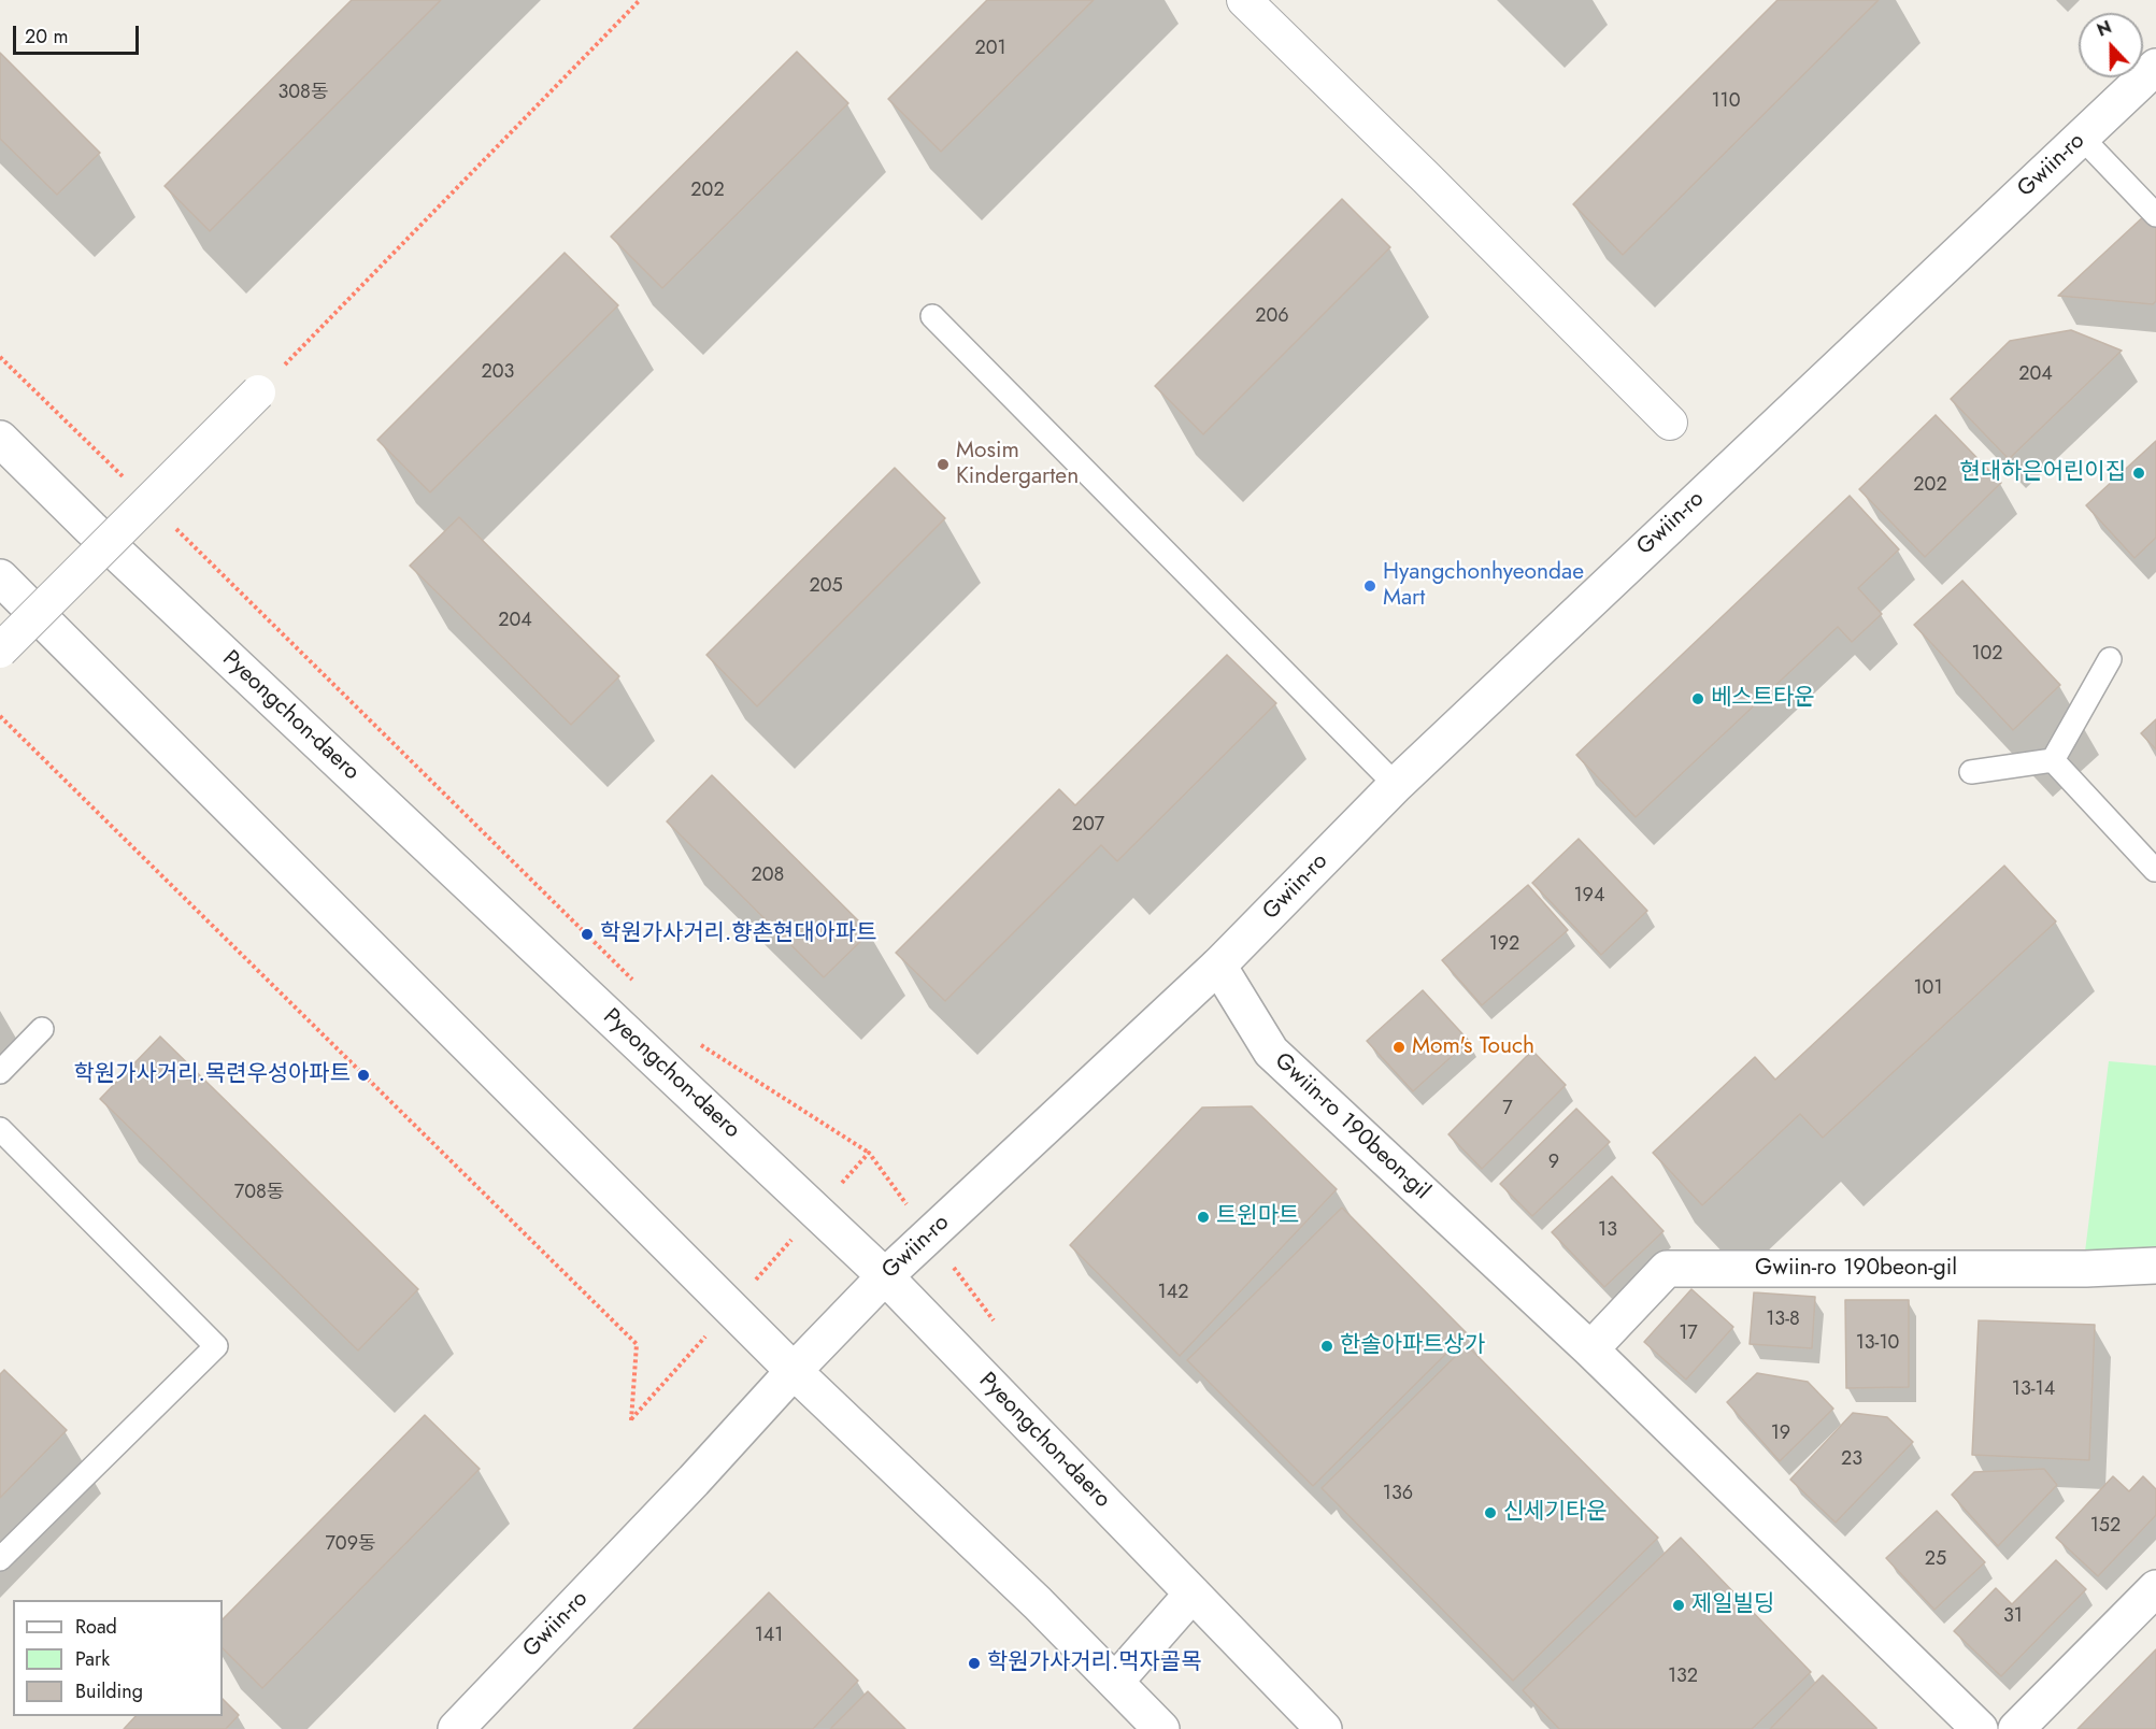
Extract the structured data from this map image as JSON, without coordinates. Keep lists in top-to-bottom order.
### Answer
{
  "streets": {
    "street": ["Gwiin-ro", "Pyeongchon-daero", "Gwiin-ro 190beon-gil"]
  },
  "crossings": [
    ["Gwiin-ro", "Pyeongchon-daero"],
    ["Gwiin-ro", "Gwiin-ro 190beon-gil"]
  ],
  "places": [
    "Mosim Kindergarten",
    "현대하은어린이집",
    "Hyangchonhyeondae Mart",
    "베스트타운",
    "학원가사거리.향촌현대아파트",
    "Mom's Touch",
    "학원가사거리.목련우성아파트",
    "트윈마트",
    "한솔아파트상가",
    "신세기타운",
    "제일빌딩",
    "학원가사거리.먹자골목"
  ],
  "house_numbers": [
    "201",
    "308동",
    "110",
    "202",
    "206",
    "203",
    "204",
    "202",
    "205",
    "204",
    "102",
    "207",
    "208",
    "194",
    "192",
    "101",
    "7",
    "9",
    "708동",
    "13",
    "142",
    "13-8",
    "17",
    "13-10",
    "13-14",
    "19",
    "23",
    "136",
    "152",
    "709동",
    "25",
    "31",
    "141",
    "132"
  ],
  "legend": ["Road", "Park", "Building"],
  "scale_bar": "20 m",
  "north": "top"
}
